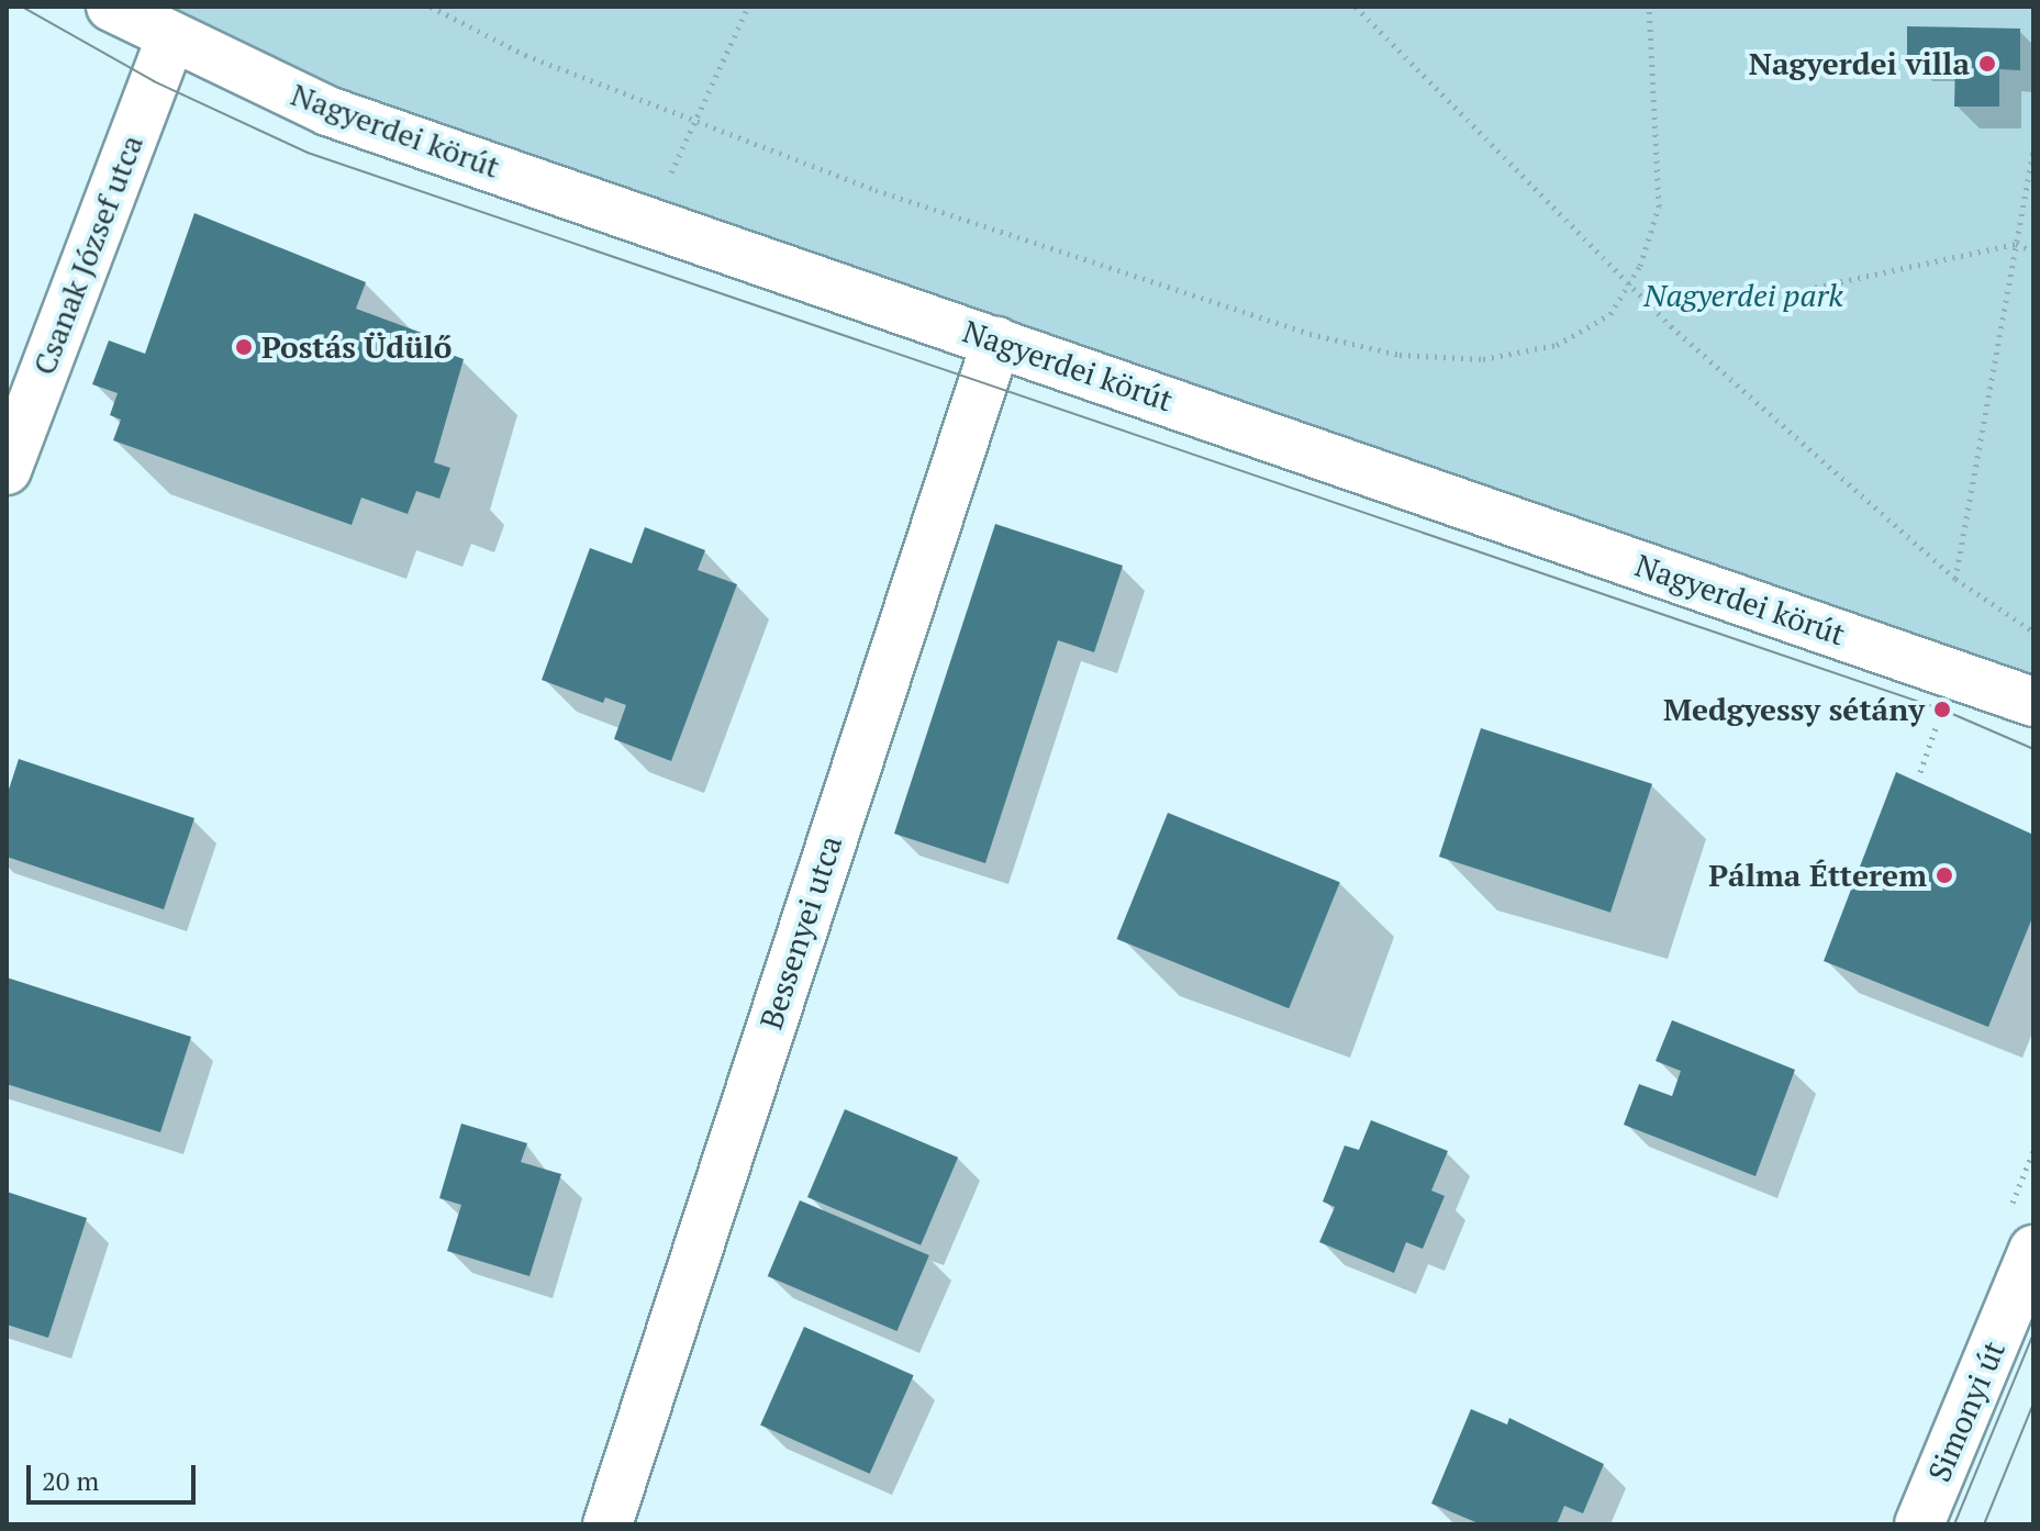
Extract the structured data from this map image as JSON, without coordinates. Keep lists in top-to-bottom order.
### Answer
{
  "streets": {
    "street": [
      "Nagyerdei körút",
      "Csanak József utca",
      "Bessenyei utca",
      "Simonyi út"
    ]
  },
  "crossings": [
    ["Nagyerdei körút", "Csanak József utca"],
    ["Nagyerdei körút", "Bessenyei utca"]
  ],
  "parks": ["Nagyerdei park"],
  "places": [
    "Nagyerdei villa",
    "Postás Üdülő",
    "Medgyessy sétány",
    "Pálma Étterem"
  ],
  "scale_bar": "20 m"
}
